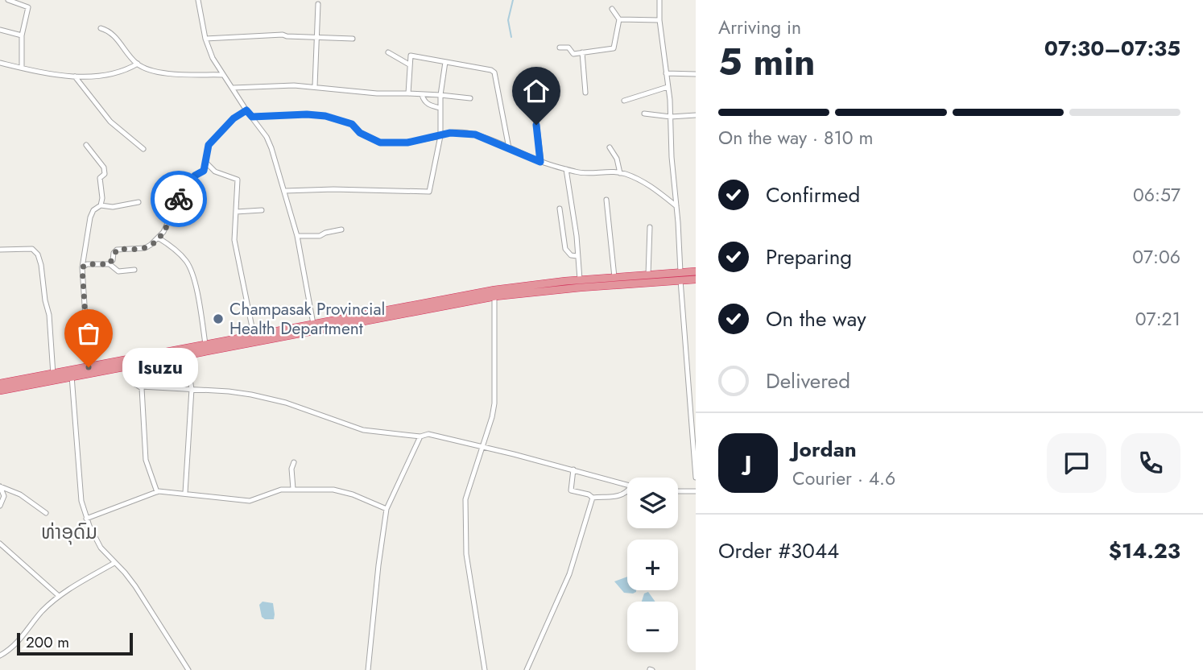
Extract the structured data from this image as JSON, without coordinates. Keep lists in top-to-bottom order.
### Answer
{
  "districts": ["ທ່າອຸດົມ"],
  "places": ["Champasak Provincial Health Department", "Isuzu"],
  "scale_bar": "200 m",
  "page": {
    "heading": ["5 min", "Arriving in", "07:30–07:35"],
    "panel": [
      "Jordan",
      "Courier · 4.6",
      "Order #3044",
      "$14.23"
    ],
    "bar": "On the way · 810 m",
    "list": [
      ["Confirmed", "06:57"],
      ["Preparing", "07:06"],
      ["On the way", "07:21"],
      "Delivered"
    ],
    "bubble": "Isuzu",
    "round": "J",
    "map_buttons": ["+", "−"],
    "scale": "200 m"
  }
}
